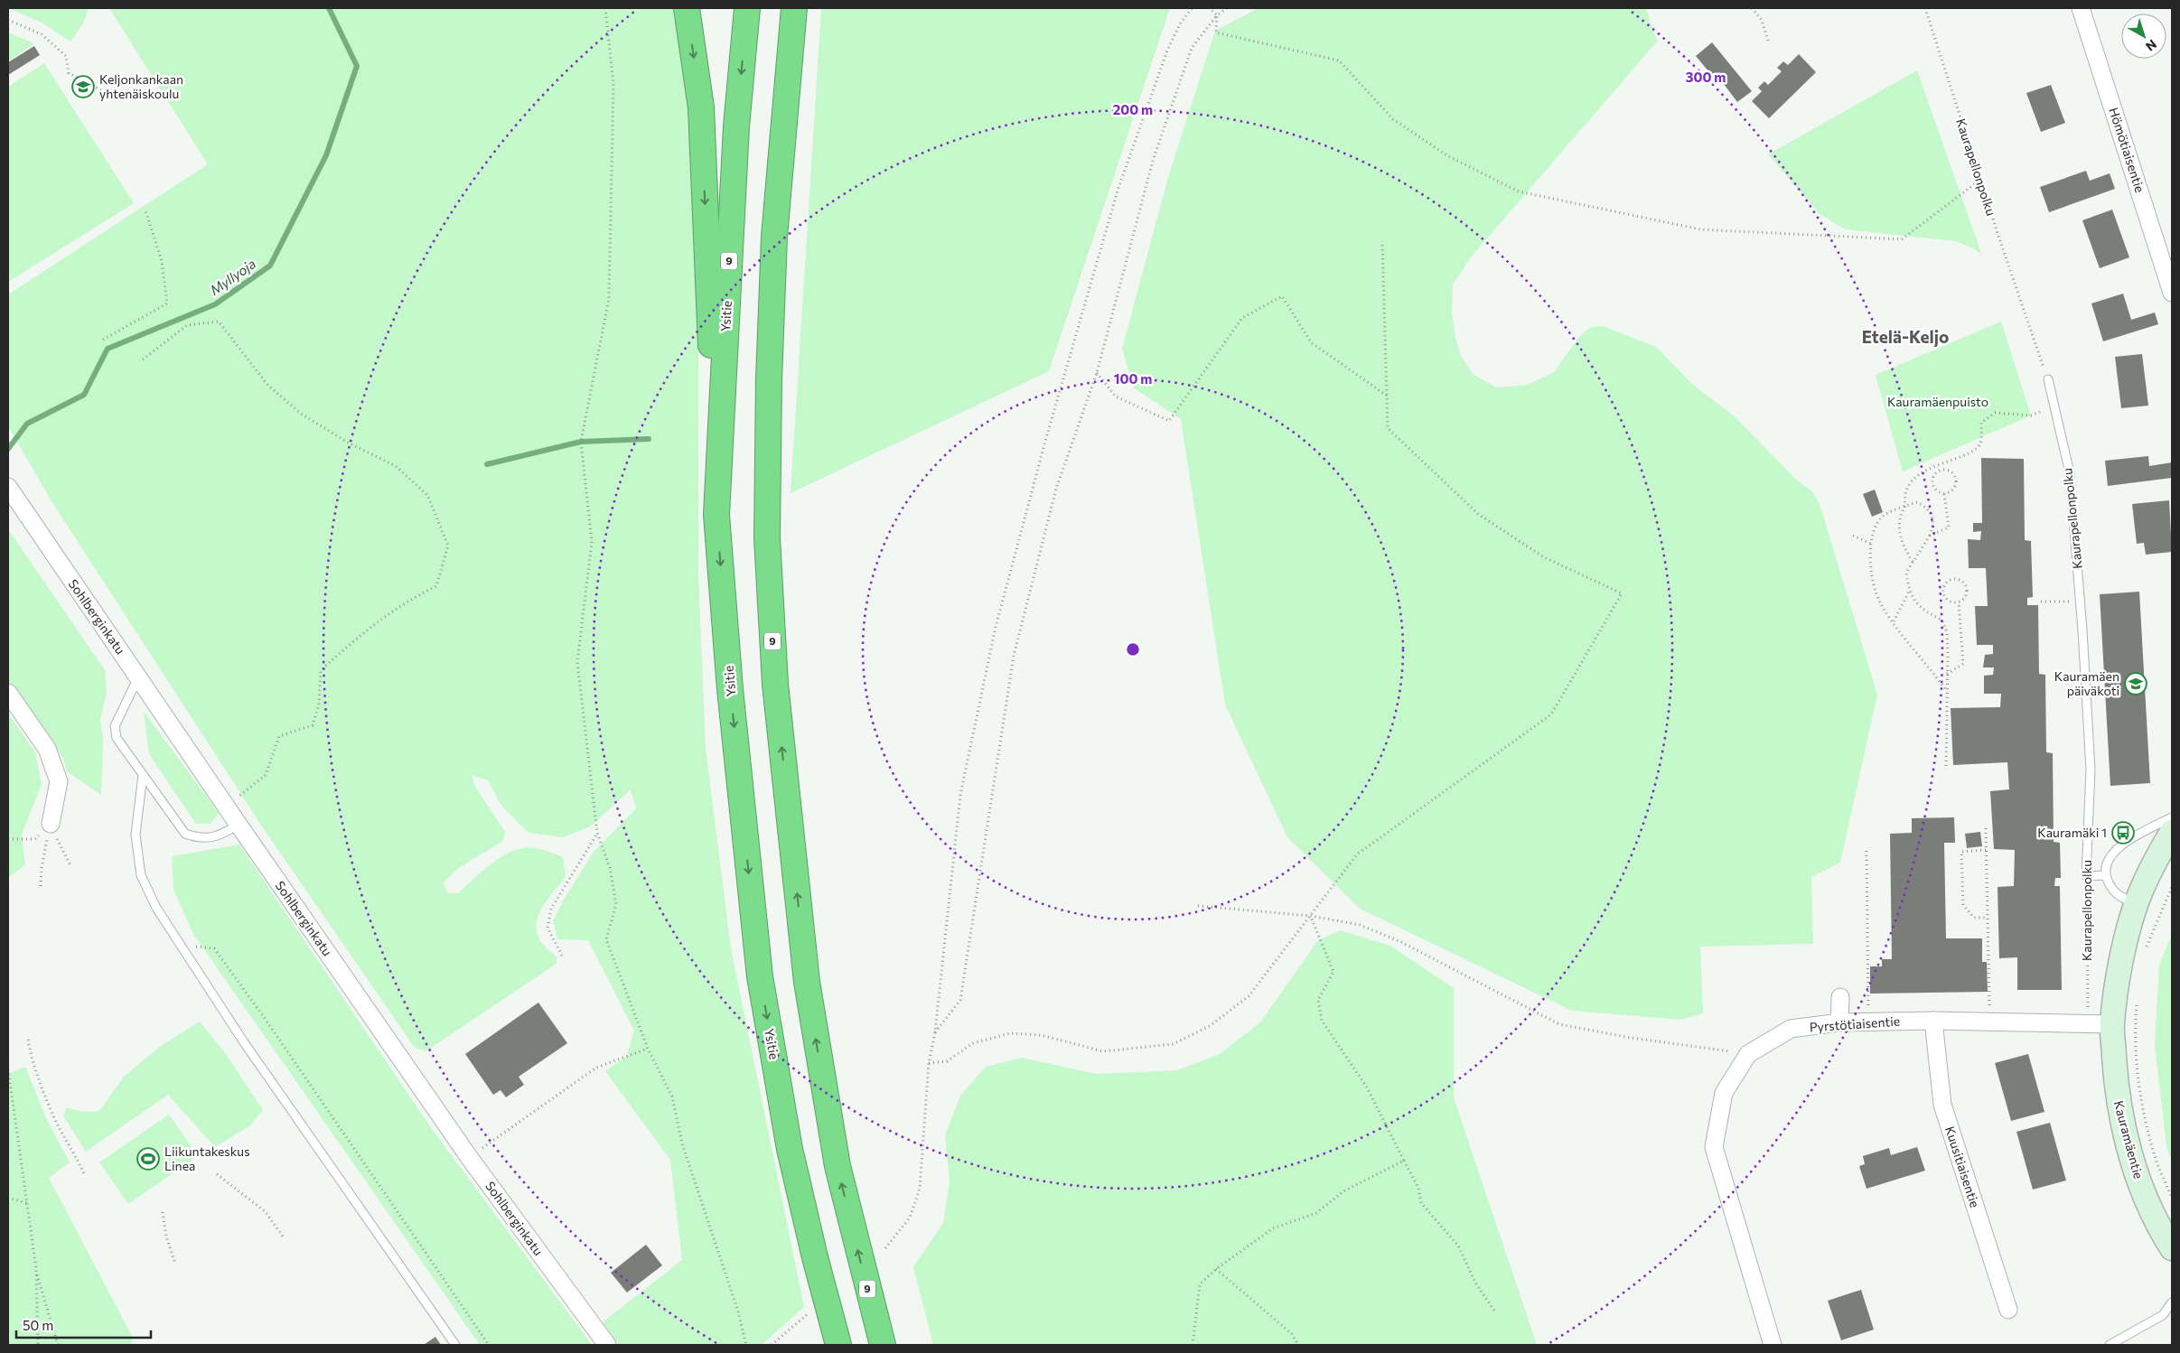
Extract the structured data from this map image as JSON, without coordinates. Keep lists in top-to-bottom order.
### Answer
{
  "streets": {
    "highway": ["9", "Ysitie"],
    "street": [
      "Hömötiaisentie",
      "Sohlberginkatu",
      "Pyrstötiaisentie",
      "Kauramäentie",
      "Kuusitiaisentie"
    ],
    "lane": ["Kaurapellonpolku"]
  },
  "crossings": [
    ["Kaurapellonpolku", "Pyrstötiaisentie"],
    ["Pyrstötiaisentie", "Kauramäentie"],
    ["Pyrstötiaisentie", "Kuusitiaisentie"]
  ],
  "districts": ["Etelä-Keljo"],
  "water": ["Myllyoja"],
  "parks": ["Kauramäenpuisto"],
  "places": {
    "school or university": ["Keljonkankaan yhtenäiskoulu", "Kauramäen päiväkoti"],
    "bus stop": ["Kauramäki 1"],
    "sports": ["Liikuntakeskus Linea"]
  },
  "scale_bar": "50 m",
  "north": "bottom right",
  "rings": ["300 m", "200 m", "100 m"]
}
